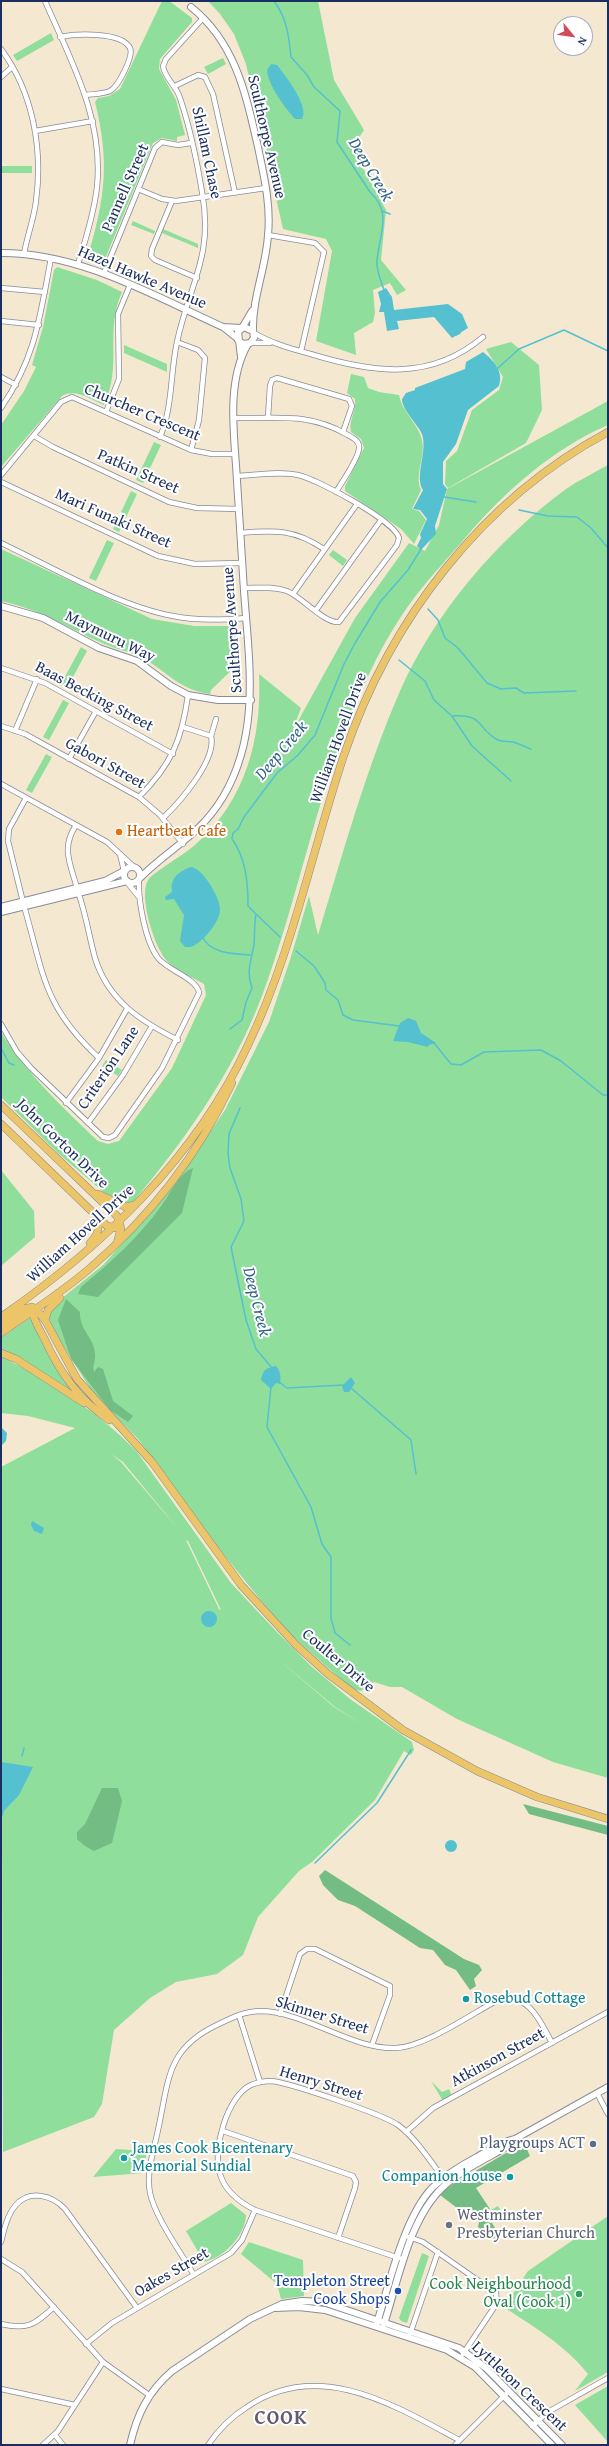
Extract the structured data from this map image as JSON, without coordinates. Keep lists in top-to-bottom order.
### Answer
{
  "streets": {
    "main road": ["William Hovell Drive", "John Gorton Drive", "Coulter Drive"],
    "street": [
      "Sculthorpe Avenue",
      "Shillam Chase",
      "Pannell Street",
      "Hazel Hawke Avenue",
      "Churcher Crescent",
      "Patkin Street",
      "Mari Funaki Street",
      "Maymuru Way",
      "Baas Becking Street",
      "Gabori Street",
      "Criterion Lane",
      "Skinner Street",
      "Atkinson Street",
      "Henry Street",
      "Oakes Street",
      "Lyttleton Crescent"
    ]
  },
  "crossings": [
    ["Sculthorpe Avenue", "Shillam Chase"],
    ["Sculthorpe Avenue", "Hazel Hawke Avenue"],
    ["Sculthorpe Avenue", "Churcher Crescent"],
    ["Sculthorpe Avenue", "Patkin Street"],
    ["Sculthorpe Avenue", "Mari Funaki Street"],
    ["Sculthorpe Avenue", "Maymuru Way"],
    ["Sculthorpe Avenue", "Gabori Street"],
    ["Shillam Chase", "Pannell Street"],
    ["Shillam Chase", "Hazel Hawke Avenue"],
    ["Shillam Chase", "Churcher Crescent"],
    ["Pannell Street", "Hazel Hawke Avenue"],
    ["Churcher Crescent", "Patkin Street"],
    ["William Hovell Drive", "John Gorton Drive"],
    ["William Hovell Drive", "Coulter Drive"],
    ["Skinner Street", "Atkinson Street"],
    ["Skinner Street", "Oakes Street"],
    ["Atkinson Street", "Henry Street"],
    ["Henry Street", "Oakes Street"]
  ],
  "districts": ["COOK"],
  "water": ["Deep Creek"],
  "places": [
    "Heartbeat Cafe",
    "Rosebud Cottage",
    "Playgroups ACT",
    "James Cook Bicentenary Memorial Sundial",
    "Companion house",
    "Westminster Presbyterian Church",
    "Templeton Street Cook Shops",
    "Cook Neighbourhood Oval (Cook 1)"
  ],
  "north": "bottom right"
}
